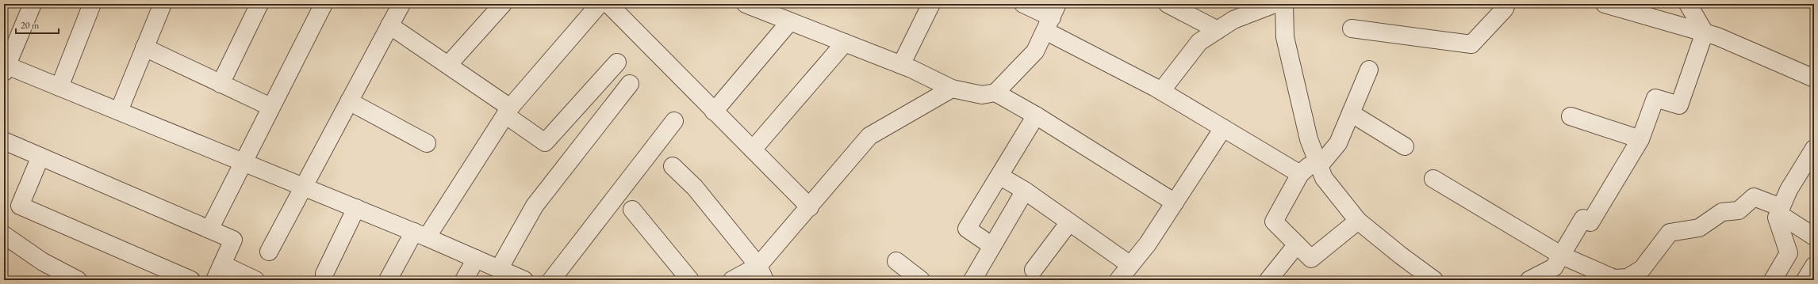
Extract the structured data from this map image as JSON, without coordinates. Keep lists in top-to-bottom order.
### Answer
{
  "scale_bar": "20 m"
}
